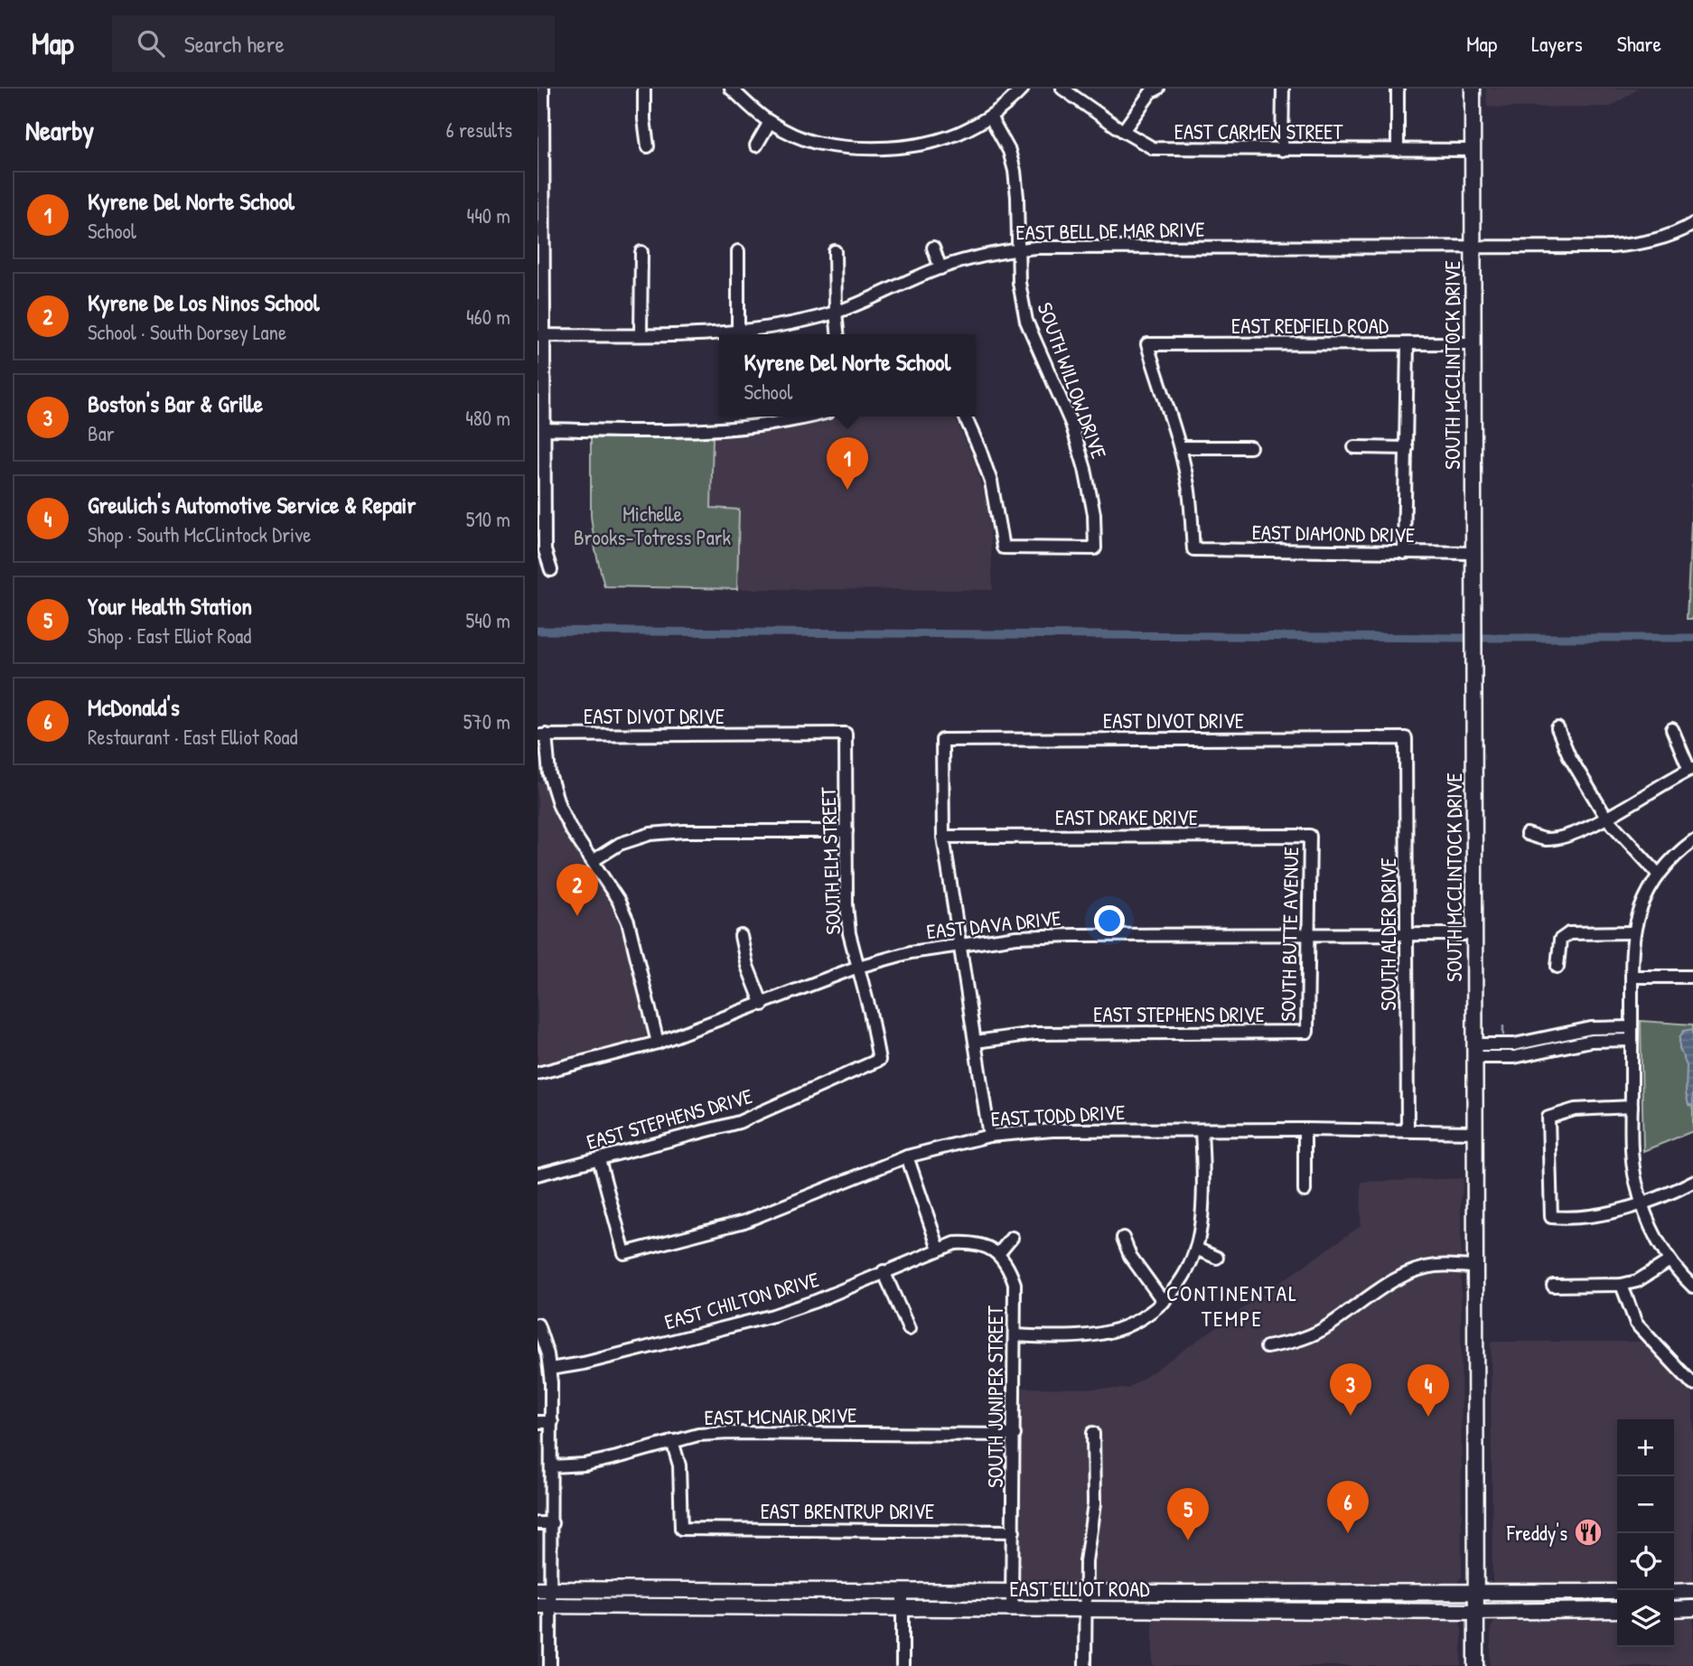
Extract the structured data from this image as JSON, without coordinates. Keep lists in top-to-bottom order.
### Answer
{
  "streets": {
    "main road": ["SOUTH MCCLINTOCK DRIVE", "EAST ELLIOT ROAD"],
    "street": [
      "EAST CARMEN STREET",
      "EAST BELL DE MAR DRIVE",
      "EAST REDFIELD ROAD",
      "SOUTH WILLOW DRIVE",
      "EAST DIAMOND DRIVE",
      "EAST DIVOT DRIVE",
      "EAST DRAKE DRIVE",
      "SOUTH ELM STREET",
      "EAST DAVA DRIVE",
      "SOUTH BUTTE AVENUE",
      "SOUTH ALDER DRIVE",
      "EAST STEPHENS DRIVE",
      "EAST TODD DRIVE",
      "EAST CHILTON DRIVE",
      "SOUTH JUNIPER STREET",
      "EAST MCNAIR DRIVE",
      "EAST BRENTRUP DRIVE"
    ]
  },
  "crossings": [
    ["EAST CARMEN STREET", "SOUTH MCCLINTOCK DRIVE"],
    ["EAST BELL DE MAR DRIVE", "SOUTH MCCLINTOCK DRIVE"],
    ["EAST BELL DE MAR DRIVE", "SOUTH WILLOW DRIVE"],
    ["EAST REDFIELD ROAD", "SOUTH MCCLINTOCK DRIVE"],
    ["EAST REDFIELD ROAD", "EAST DIAMOND DRIVE"],
    ["SOUTH MCCLINTOCK DRIVE", "EAST DIAMOND DRIVE"],
    ["SOUTH MCCLINTOCK DRIVE", "EAST DAVA DRIVE"],
    ["SOUTH MCCLINTOCK DRIVE", "EAST TODD DRIVE"],
    ["SOUTH MCCLINTOCK DRIVE", "EAST ELLIOT ROAD"],
    ["EAST DIVOT DRIVE", "EAST DRAKE DRIVE"],
    ["EAST DIVOT DRIVE", "SOUTH ELM STREET"],
    ["EAST DIVOT DRIVE", "SOUTH ALDER DRIVE"],
    ["EAST DRAKE DRIVE", "SOUTH BUTTE AVENUE"],
    ["SOUTH ELM STREET", "EAST DAVA DRIVE"],
    ["SOUTH ELM STREET", "EAST STEPHENS DRIVE"],
    ["EAST DAVA DRIVE", "SOUTH BUTTE AVENUE"],
    ["EAST DAVA DRIVE", "SOUTH ALDER DRIVE"],
    ["SOUTH BUTTE AVENUE", "EAST STEPHENS DRIVE"],
    ["SOUTH ALDER DRIVE", "EAST TODD DRIVE"],
    ["EAST STEPHENS DRIVE", "EAST TODD DRIVE"],
    ["SOUTH JUNIPER STREET", "EAST MCNAIR DRIVE"],
    ["SOUTH JUNIPER STREET", "EAST BRENTRUP DRIVE"],
    ["SOUTH JUNIPER STREET", "EAST ELLIOT ROAD"],
    ["EAST MCNAIR DRIVE", "EAST BRENTRUP DRIVE"]
  ],
  "districts": ["CONTINENTAL TEMPE"],
  "parks": ["Michelle Brooks-Totress Park"],
  "places": {
    "restaurant": ["Freddy's"]
  },
  "page": {
    "header": "Map",
    "search": "Search here",
    "nav": ["Map", "Layers", "Share"],
    "heading": ["Nearby", "6 results"],
    "list": [
      {
        "mark": "1",
        "name": "Kyrene Del Norte School",
        "note": "School",
        "value": "440 m"
      },
      {
        "mark": "2",
        "name": "Kyrene De Los Ninos School",
        "note": "School · South Dorsey Lane",
        "value": "460 m"
      },
      {
        "mark": "3",
        "name": "Boston's Bar & Grille",
        "note": "Bar",
        "value": "480 m"
      },
      {
        "mark": "4",
        "name": "Greulich's Automotive Service & Repair",
        "note": "Shop · South McClintock Drive",
        "value": "510 m"
      },
      {
        "mark": "5",
        "name": "Your Health Station",
        "note": "Shop · East Elliot Road",
        "value": "540 m"
      },
      {
        "mark": "6",
        "name": "McDonald's",
        "note": "Restaurant · East Elliot Road",
        "value": "570 m"
      }
    ],
    "popup": ["Kyrene Del Norte School", "School"],
    "pins": [
      "1",
      "2",
      "3",
      "4",
      "6",
      "5"
    ],
    "map_buttons": ["+", "−"]
  }
}
